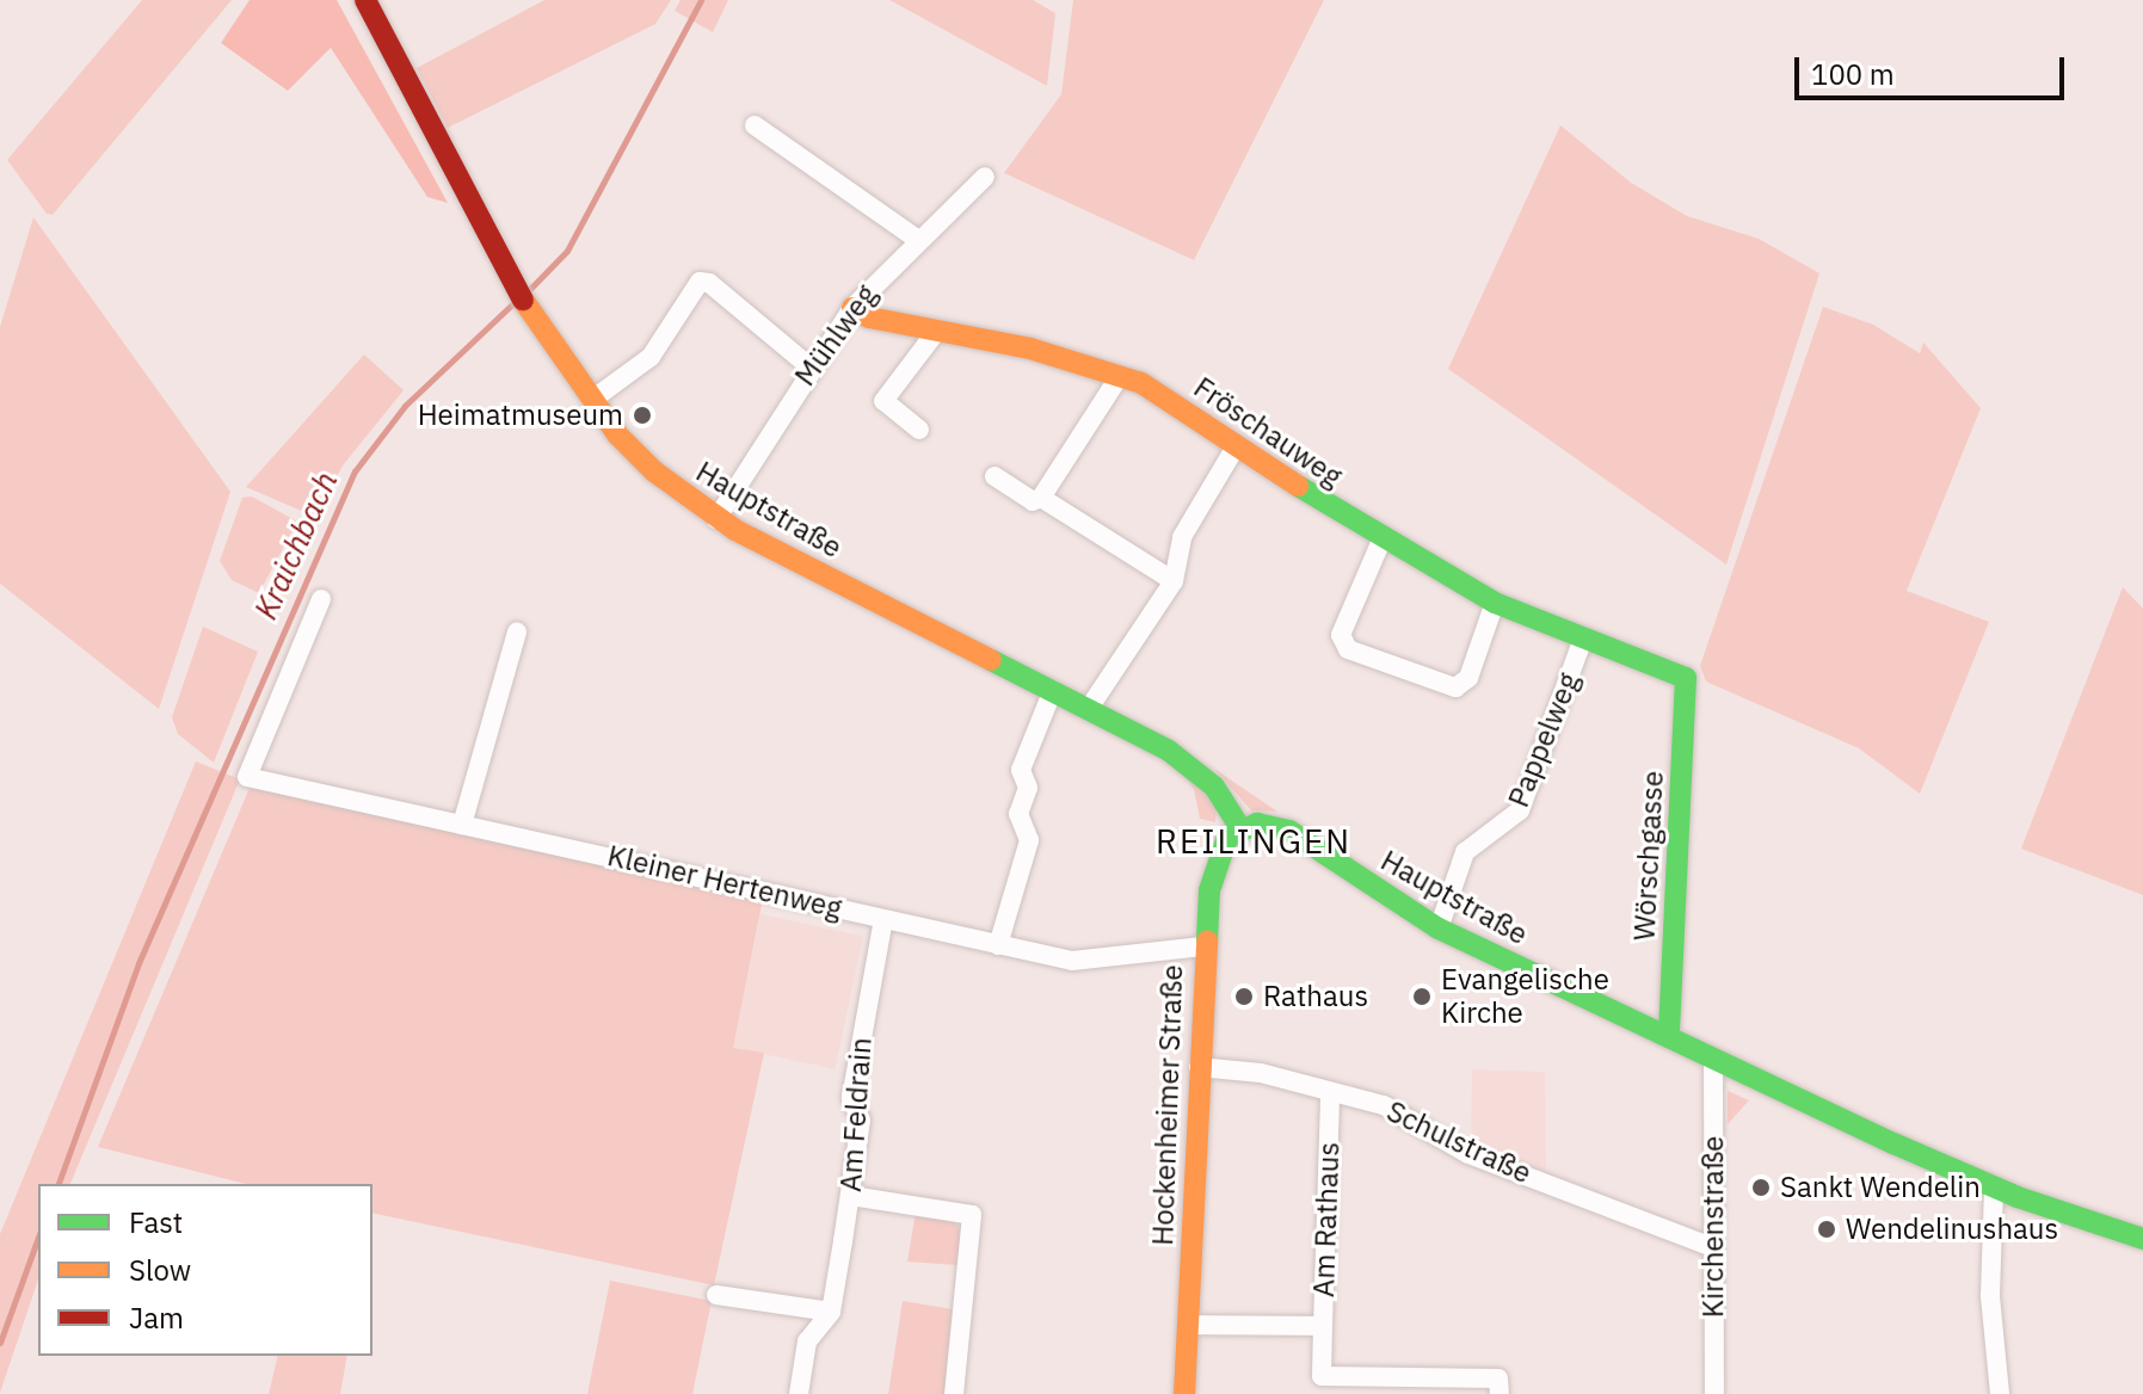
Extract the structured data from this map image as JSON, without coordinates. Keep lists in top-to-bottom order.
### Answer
{
  "streets": {
    "street": [
      "Mühlweg",
      "Fröschauweg",
      "Hauptstraße",
      "Pappelweg",
      "Wörschgasse",
      "Kleiner Hertenweg",
      "Hockenheimer Straße",
      "Am Feldrain",
      "Schulstraße",
      "Am Rathaus",
      "Kirchenstraße"
    ]
  },
  "crossings": [
    ["Mühlweg", "Fröschauweg"],
    ["Mühlweg", "Hauptstraße"],
    ["Fröschauweg", "Pappelweg"],
    ["Fröschauweg", "Wörschgasse"],
    ["Hauptstraße", "Pappelweg"],
    ["Hauptstraße", "Wörschgasse"],
    ["Hauptstraße", "Hockenheimer Straße"],
    ["Hauptstraße", "Kirchenstraße"],
    ["Kleiner Hertenweg", "Hockenheimer Straße"],
    ["Kleiner Hertenweg", "Am Feldrain"],
    ["Hockenheimer Straße", "Schulstraße"],
    ["Hockenheimer Straße", "Am Rathaus"],
    ["Schulstraße", "Am Rathaus"],
    ["Schulstraße", "Kirchenstraße"]
  ],
  "districts": ["REILINGEN"],
  "water": ["Kraichbach"],
  "places": [
    "Heimatmuseum",
    "Rathaus",
    "Evangelische Kirche",
    "Sankt Wendelin",
    "Wendelinushaus"
  ],
  "legend": ["Fast", "Slow", "Jam"],
  "scale_bar": "100 m"
}
